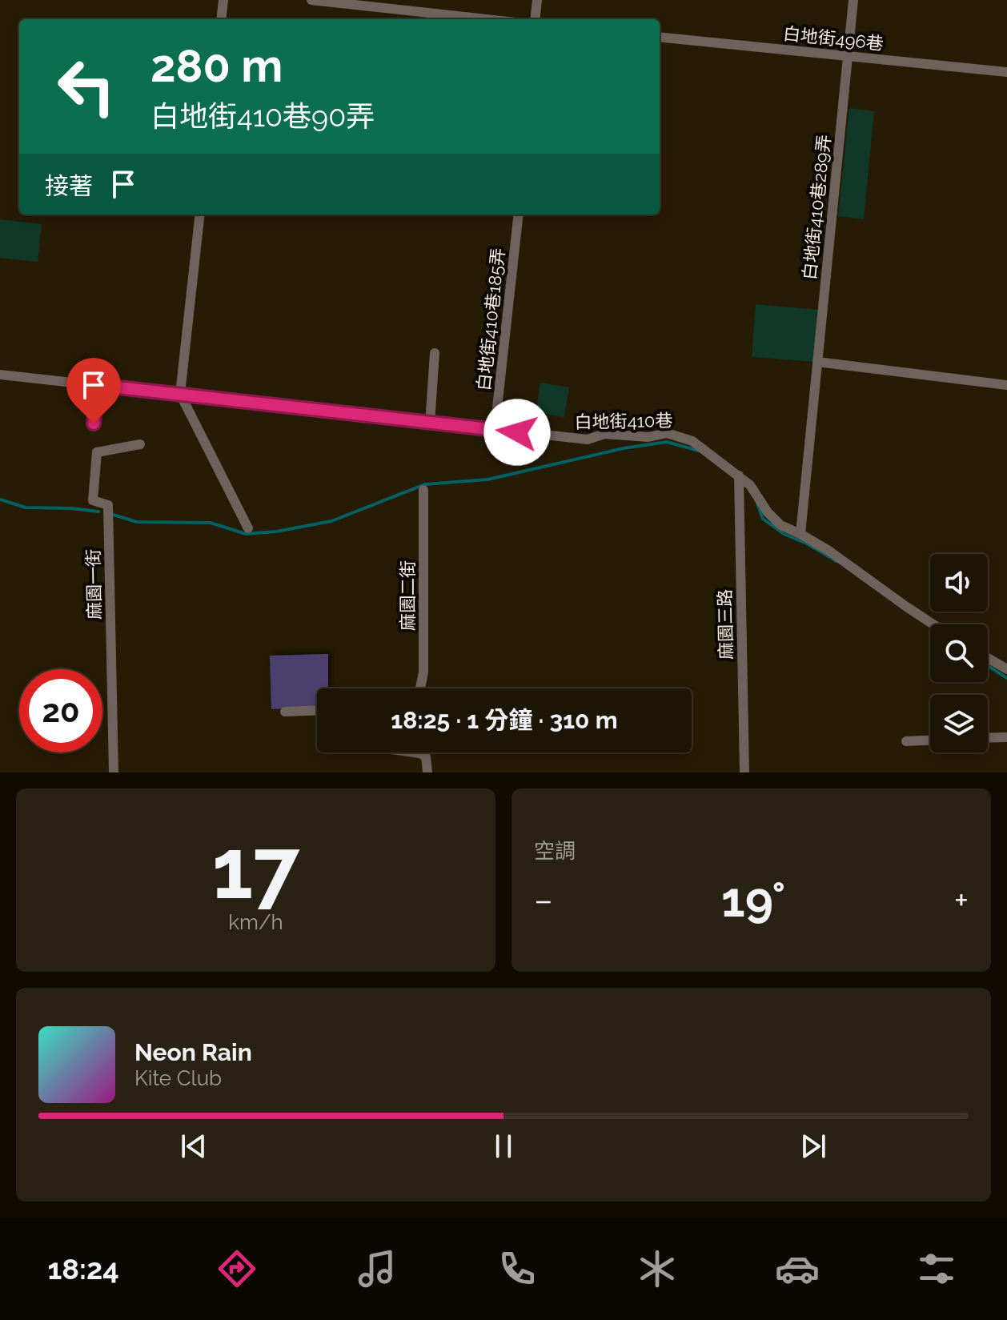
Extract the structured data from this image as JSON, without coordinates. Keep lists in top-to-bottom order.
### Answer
{
  "streets": {
    "street": [
      "白地街496巷",
      "白地街410巷289弄",
      "白地街410巷185弄",
      "白地街410巷",
      "麻園一街",
      "麻園二街",
      "麻園三路"
    ]
  },
  "crossings": [
    ["白地街496巷", "白地街410巷289弄"],
    ["白地街410巷289弄", "白地街410巷"],
    ["白地街410巷185弄", "白地街410巷"],
    ["白地街410巷", "麻園三路"]
  ],
  "page": {
    "turn": ["280 m", "白地街410巷90弄"],
    "then": "接著",
    "limit": "20",
    "trip": "18:25 · 1 分鐘 · 310 m",
    "tile": [
      ["17", "km/h"],
      "空調"
    ],
    "heat": ["−", "19°", "+"],
    "song": ["Neon Rain", "Kite Club"],
    "tabs": "18:24"
  }
}
